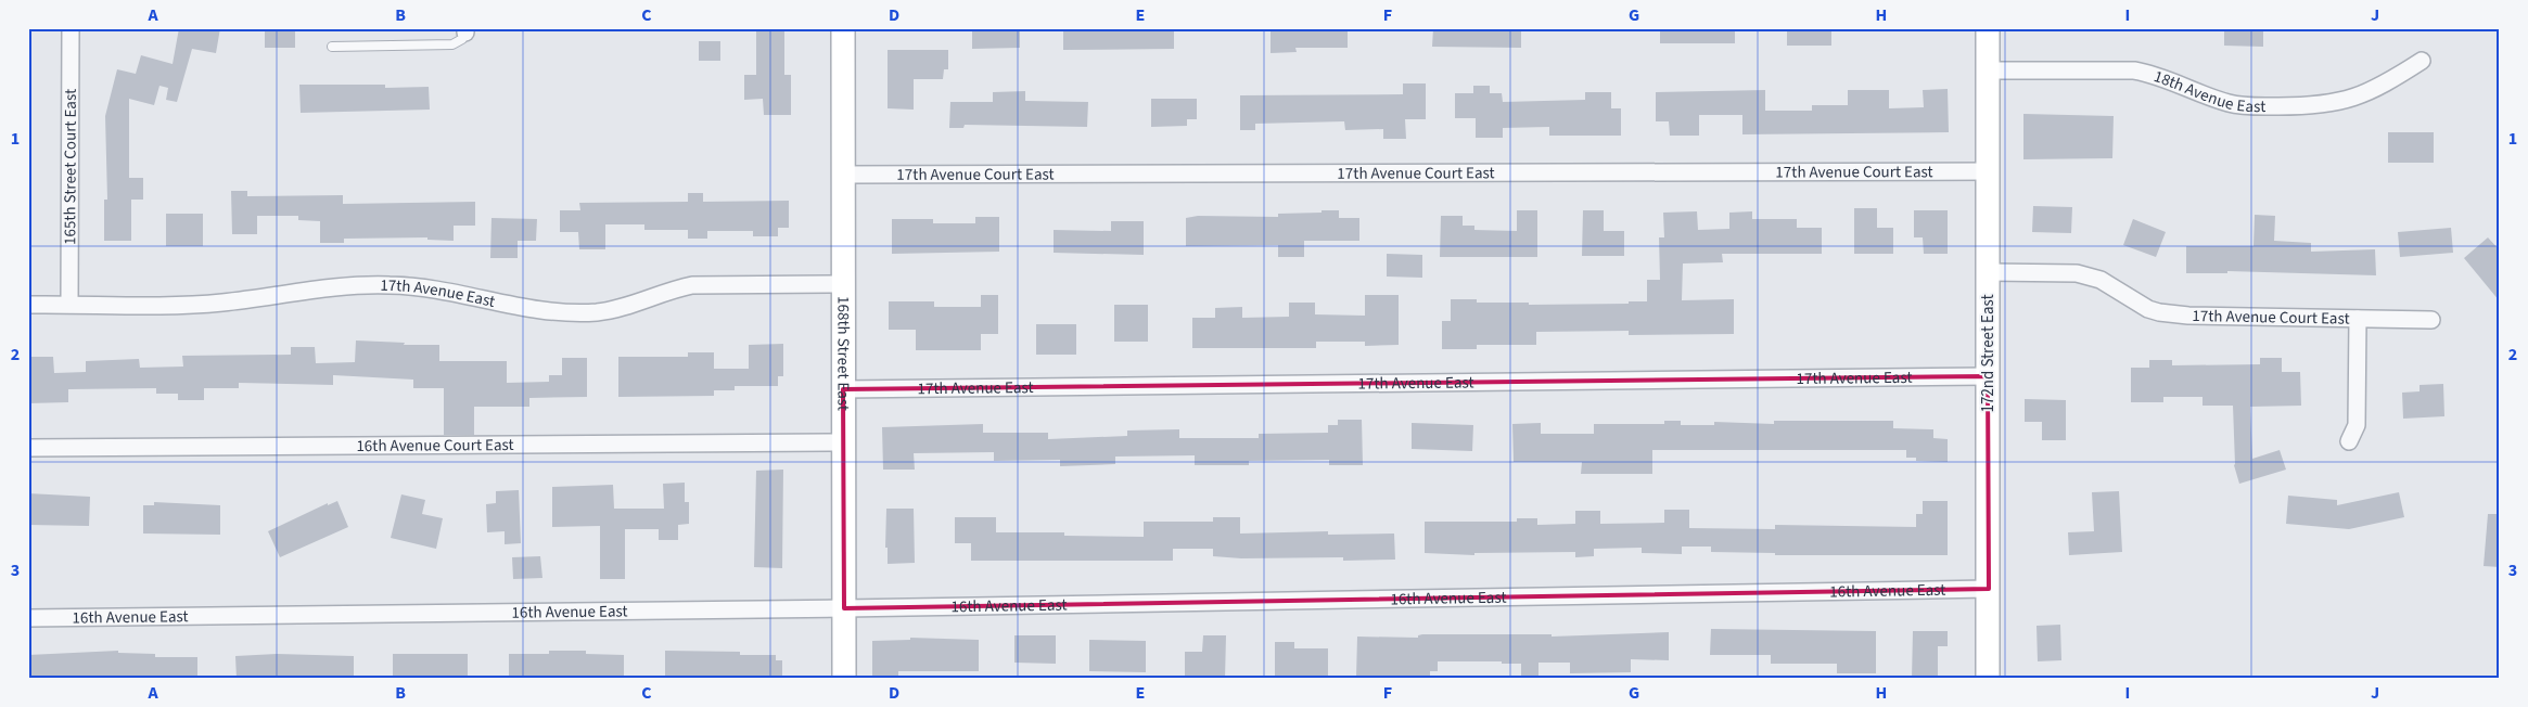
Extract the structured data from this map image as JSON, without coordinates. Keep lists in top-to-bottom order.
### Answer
{
  "streets": {
    "street": [
      "18th Avenue East",
      "165th Street Court East",
      "17th Avenue Court East",
      "17th Avenue East",
      "168th Street East",
      "172nd Street East",
      "16th Avenue Court East",
      "16th Avenue East"
    ]
  },
  "crossings": [
    ["18th Avenue East", "172nd Street East"],
    ["165th Street Court East", "17th Avenue East"],
    ["17th Avenue Court East", "168th Street East"],
    ["17th Avenue Court East", "172nd Street East"],
    ["17th Avenue East", "168th Street East"],
    ["17th Avenue East", "172nd Street East"],
    ["168th Street East", "16th Avenue Court East"],
    ["168th Street East", "16th Avenue East"],
    ["172nd Street East", "16th Avenue East"]
  ],
  "grid": {
    "columns": [
      "A",
      "B",
      "C",
      "D",
      "E",
      "F",
      "G",
      "H",
      "I",
      "J"
    ],
    "rows": ["1", "2", "3"]
  }
}
